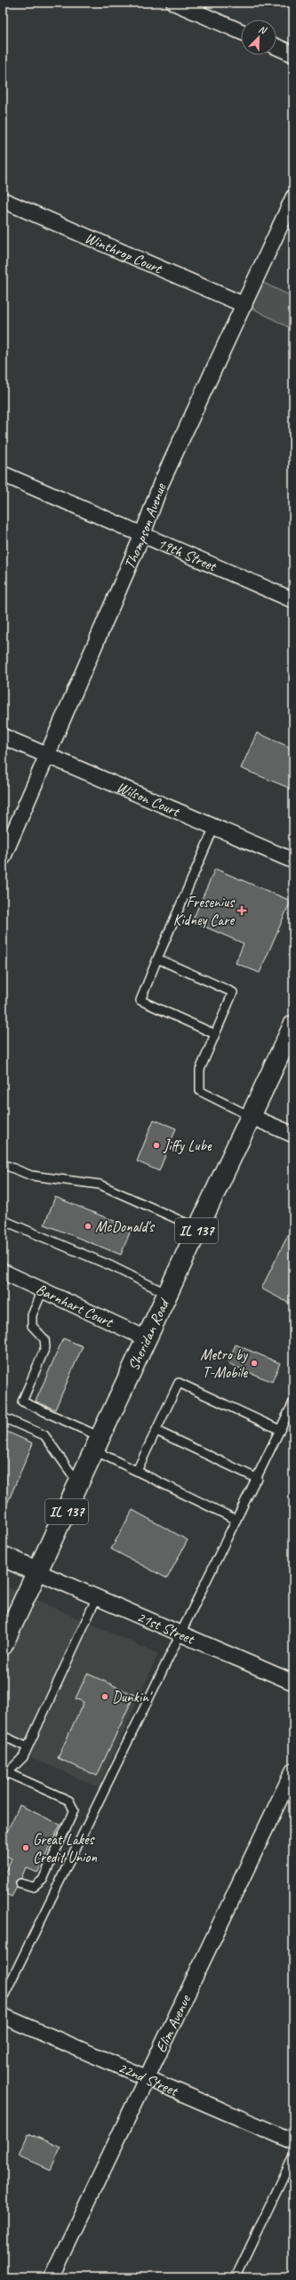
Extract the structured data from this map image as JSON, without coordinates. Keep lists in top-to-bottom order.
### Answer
{
  "streets": {
    "main road": ["IL 137", "Sheridan Road"],
    "street": [
      "Winthrop Court",
      "Thompson Avenue",
      "19th Street",
      "Wilson Court",
      "Barnhart Court",
      "21st Street",
      "Elim Avenue",
      "22nd Street"
    ]
  },
  "crossings": [
    ["Winthrop Court", "Thompson Avenue"],
    ["Thompson Avenue", "19th Street"],
    ["Thompson Avenue", "Wilson Court"],
    ["Barnhart Court", "Sheridan Road"],
    ["Sheridan Road", "21st Street"],
    ["Elim Avenue", "22nd Street"]
  ],
  "places": {
    "health": ["Fresenius Kidney Care"],
    "other": [
      "Jiffy Lube",
      "McDonald's",
      "Metro by T-Mobile",
      "Dunkin'",
      "Great Lakes Credit Union"
    ]
  },
  "north": "top right"
}
